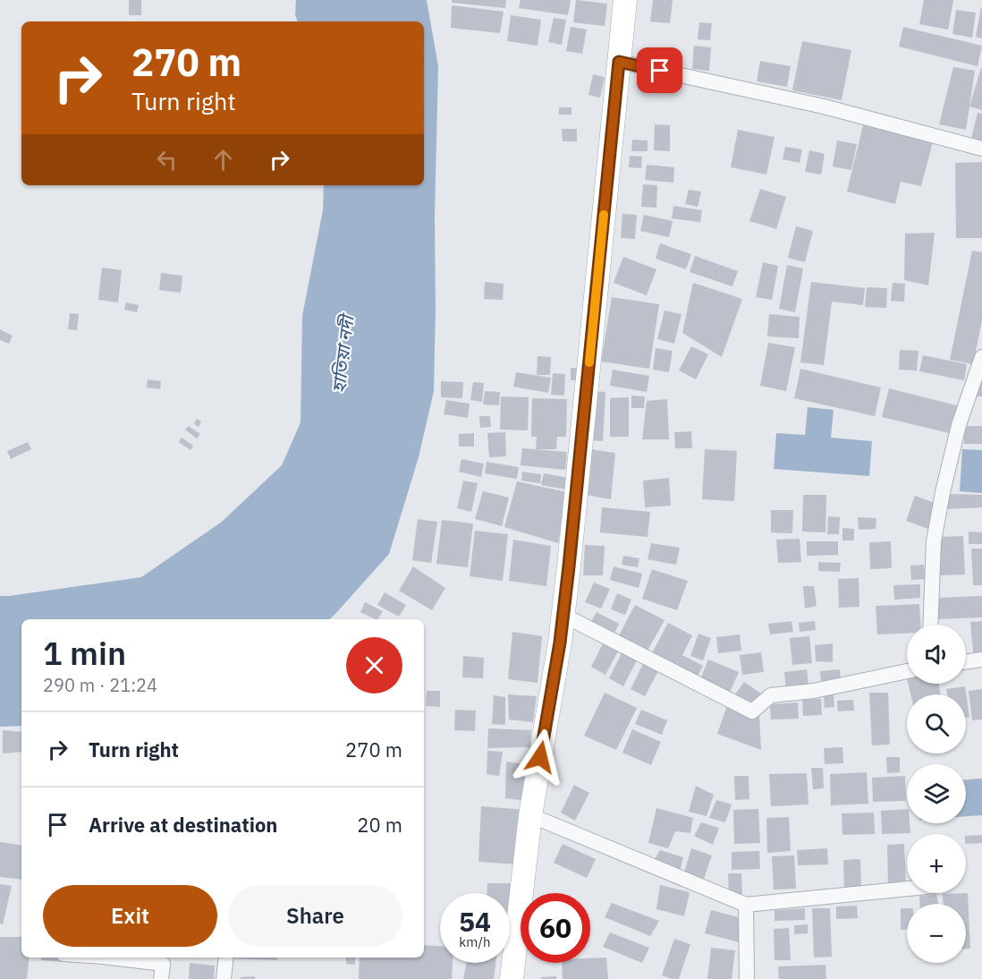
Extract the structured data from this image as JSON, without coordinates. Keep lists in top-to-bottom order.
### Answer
{
  "water": ["হাতিয়া নদী"],
  "page": {
    "turn": ["270 m", "Turn right"],
    "heading": ["1 min", "290 m · 21:24"],
    "map_buttons": ["+", "−"],
    "list": [
      {
        "name": "Turn right",
        "value": "270 m"
      },
      {
        "name": "Arrive at destination",
        "value": "20 m"
      }
    ],
    "buttons": ["Exit", "Share"],
    "speed": "54 km/h",
    "limit": "60"
  }
}
